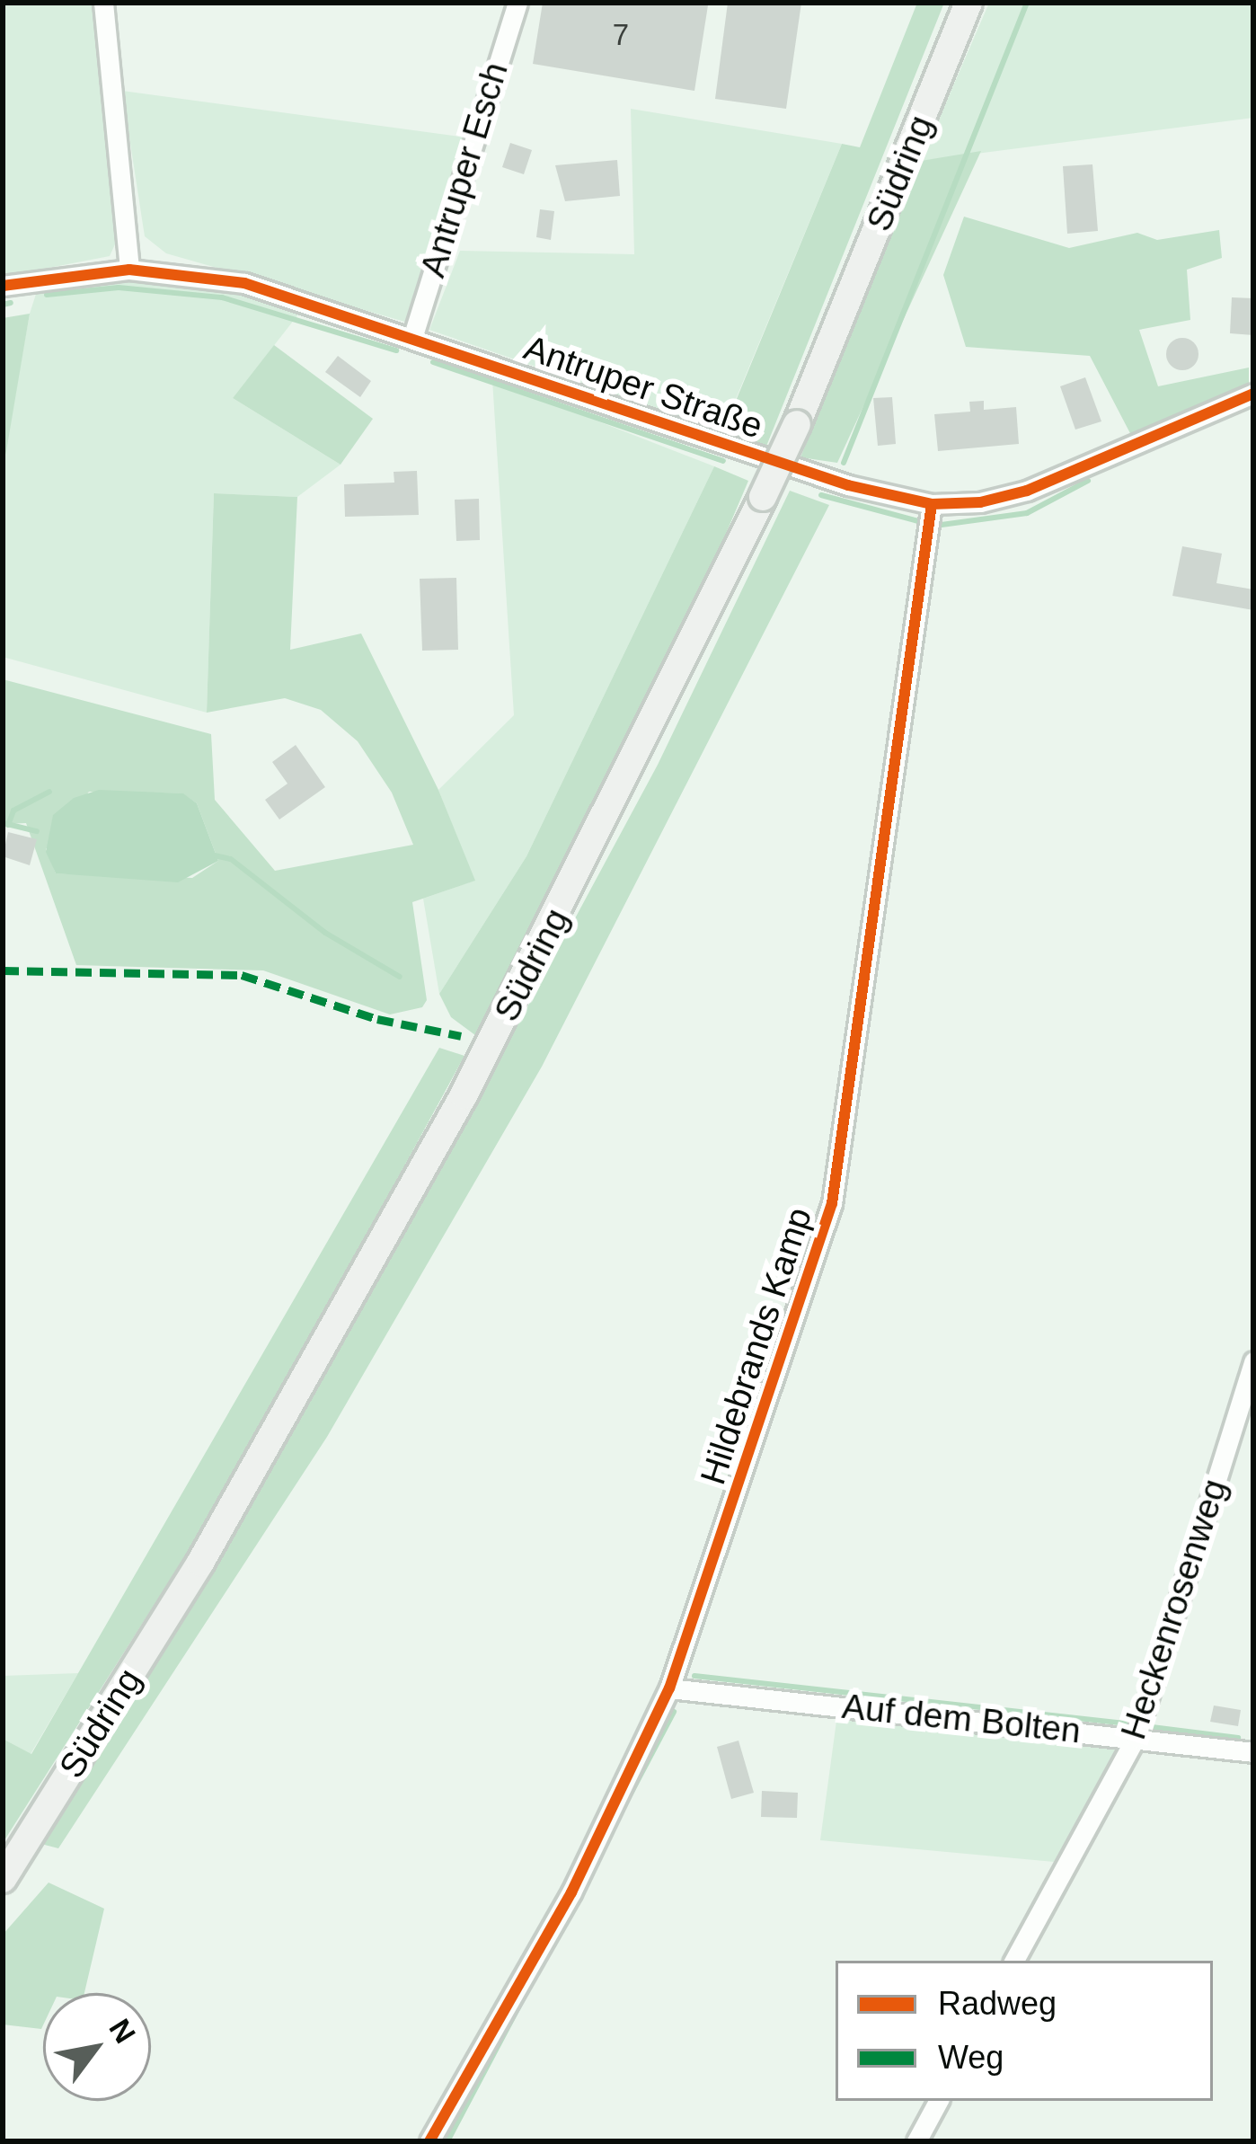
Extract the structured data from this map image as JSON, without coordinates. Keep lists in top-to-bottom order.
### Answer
{
  "streets": {
    "main road": ["Südring"],
    "street": [
      "Antruper Esch",
      "Antruper Straße",
      "Hildebrands Kamp",
      "Heckenrosenweg",
      "Auf dem Bolten"
    ]
  },
  "crossings": [
    ["Antruper Esch", "Antruper Straße"],
    ["Antruper Straße", "Hildebrands Kamp"],
    ["Hildebrands Kamp", "Auf dem Bolten"],
    ["Heckenrosenweg", "Auf dem Bolten"]
  ],
  "house_numbers": ["7"],
  "legend": ["Radweg", "Weg"],
  "north": "top right"
}
